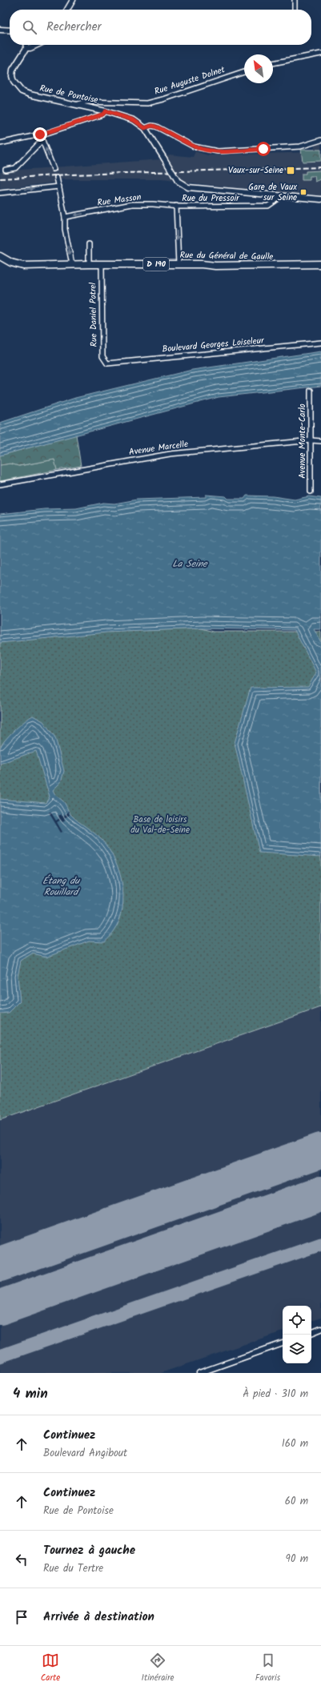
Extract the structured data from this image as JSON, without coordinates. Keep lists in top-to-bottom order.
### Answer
{
  "streets": {
    "main road": ["Rue du Général de Gaulle", "D 190"],
    "street": [
      "Rue Auguste Dolnet",
      "Rue de Pontoise",
      "Rue du Pressoir",
      "Rue Masson",
      "Rue Daniel Potrel",
      "Boulevard Georges Loiseleur",
      "Avenue Monte-Carlo",
      "Avenue Marcelle"
    ]
  },
  "crossings": [
    ["Rue Auguste Dolnet", "Rue de Pontoise"],
    ["Rue de Pontoise", "Rue du Pressoir"],
    ["Rue du Pressoir", "Rue Masson"],
    ["Rue du Pressoir", "Rue du Général de Gaulle"],
    ["Rue du Général de Gaulle", "Rue Daniel Potrel"],
    ["Rue Daniel Potrel", "Boulevard Georges Loiseleur"],
    ["Avenue Monte-Carlo", "Avenue Marcelle"]
  ],
  "one_way": ["Rue Masson"],
  "water": ["La Seine", "Étang du Rouillard"],
  "parks": ["Base de loisirs du Val-de-Seine"],
  "places": {
    "transit": ["Vaux-sur-Seine", "Gare de Vaux sur Seine"]
  },
  "north": "top left",
  "page": {
    "search": "Rechercher",
    "heading": ["4 min", "À pied · 310 m"],
    "list": [
      ["Continuez", "Boulevard Angibout", "160 m"],
      ["Continuez", "Rue de Pontoise", "60 m"],
      ["Tournez à gauche", "Rue du Tertre", "90 m"],
      "Arrivée à destination"
    ],
    "nav": ["Carte", "Itinéraire", "Favoris"]
  }
}
